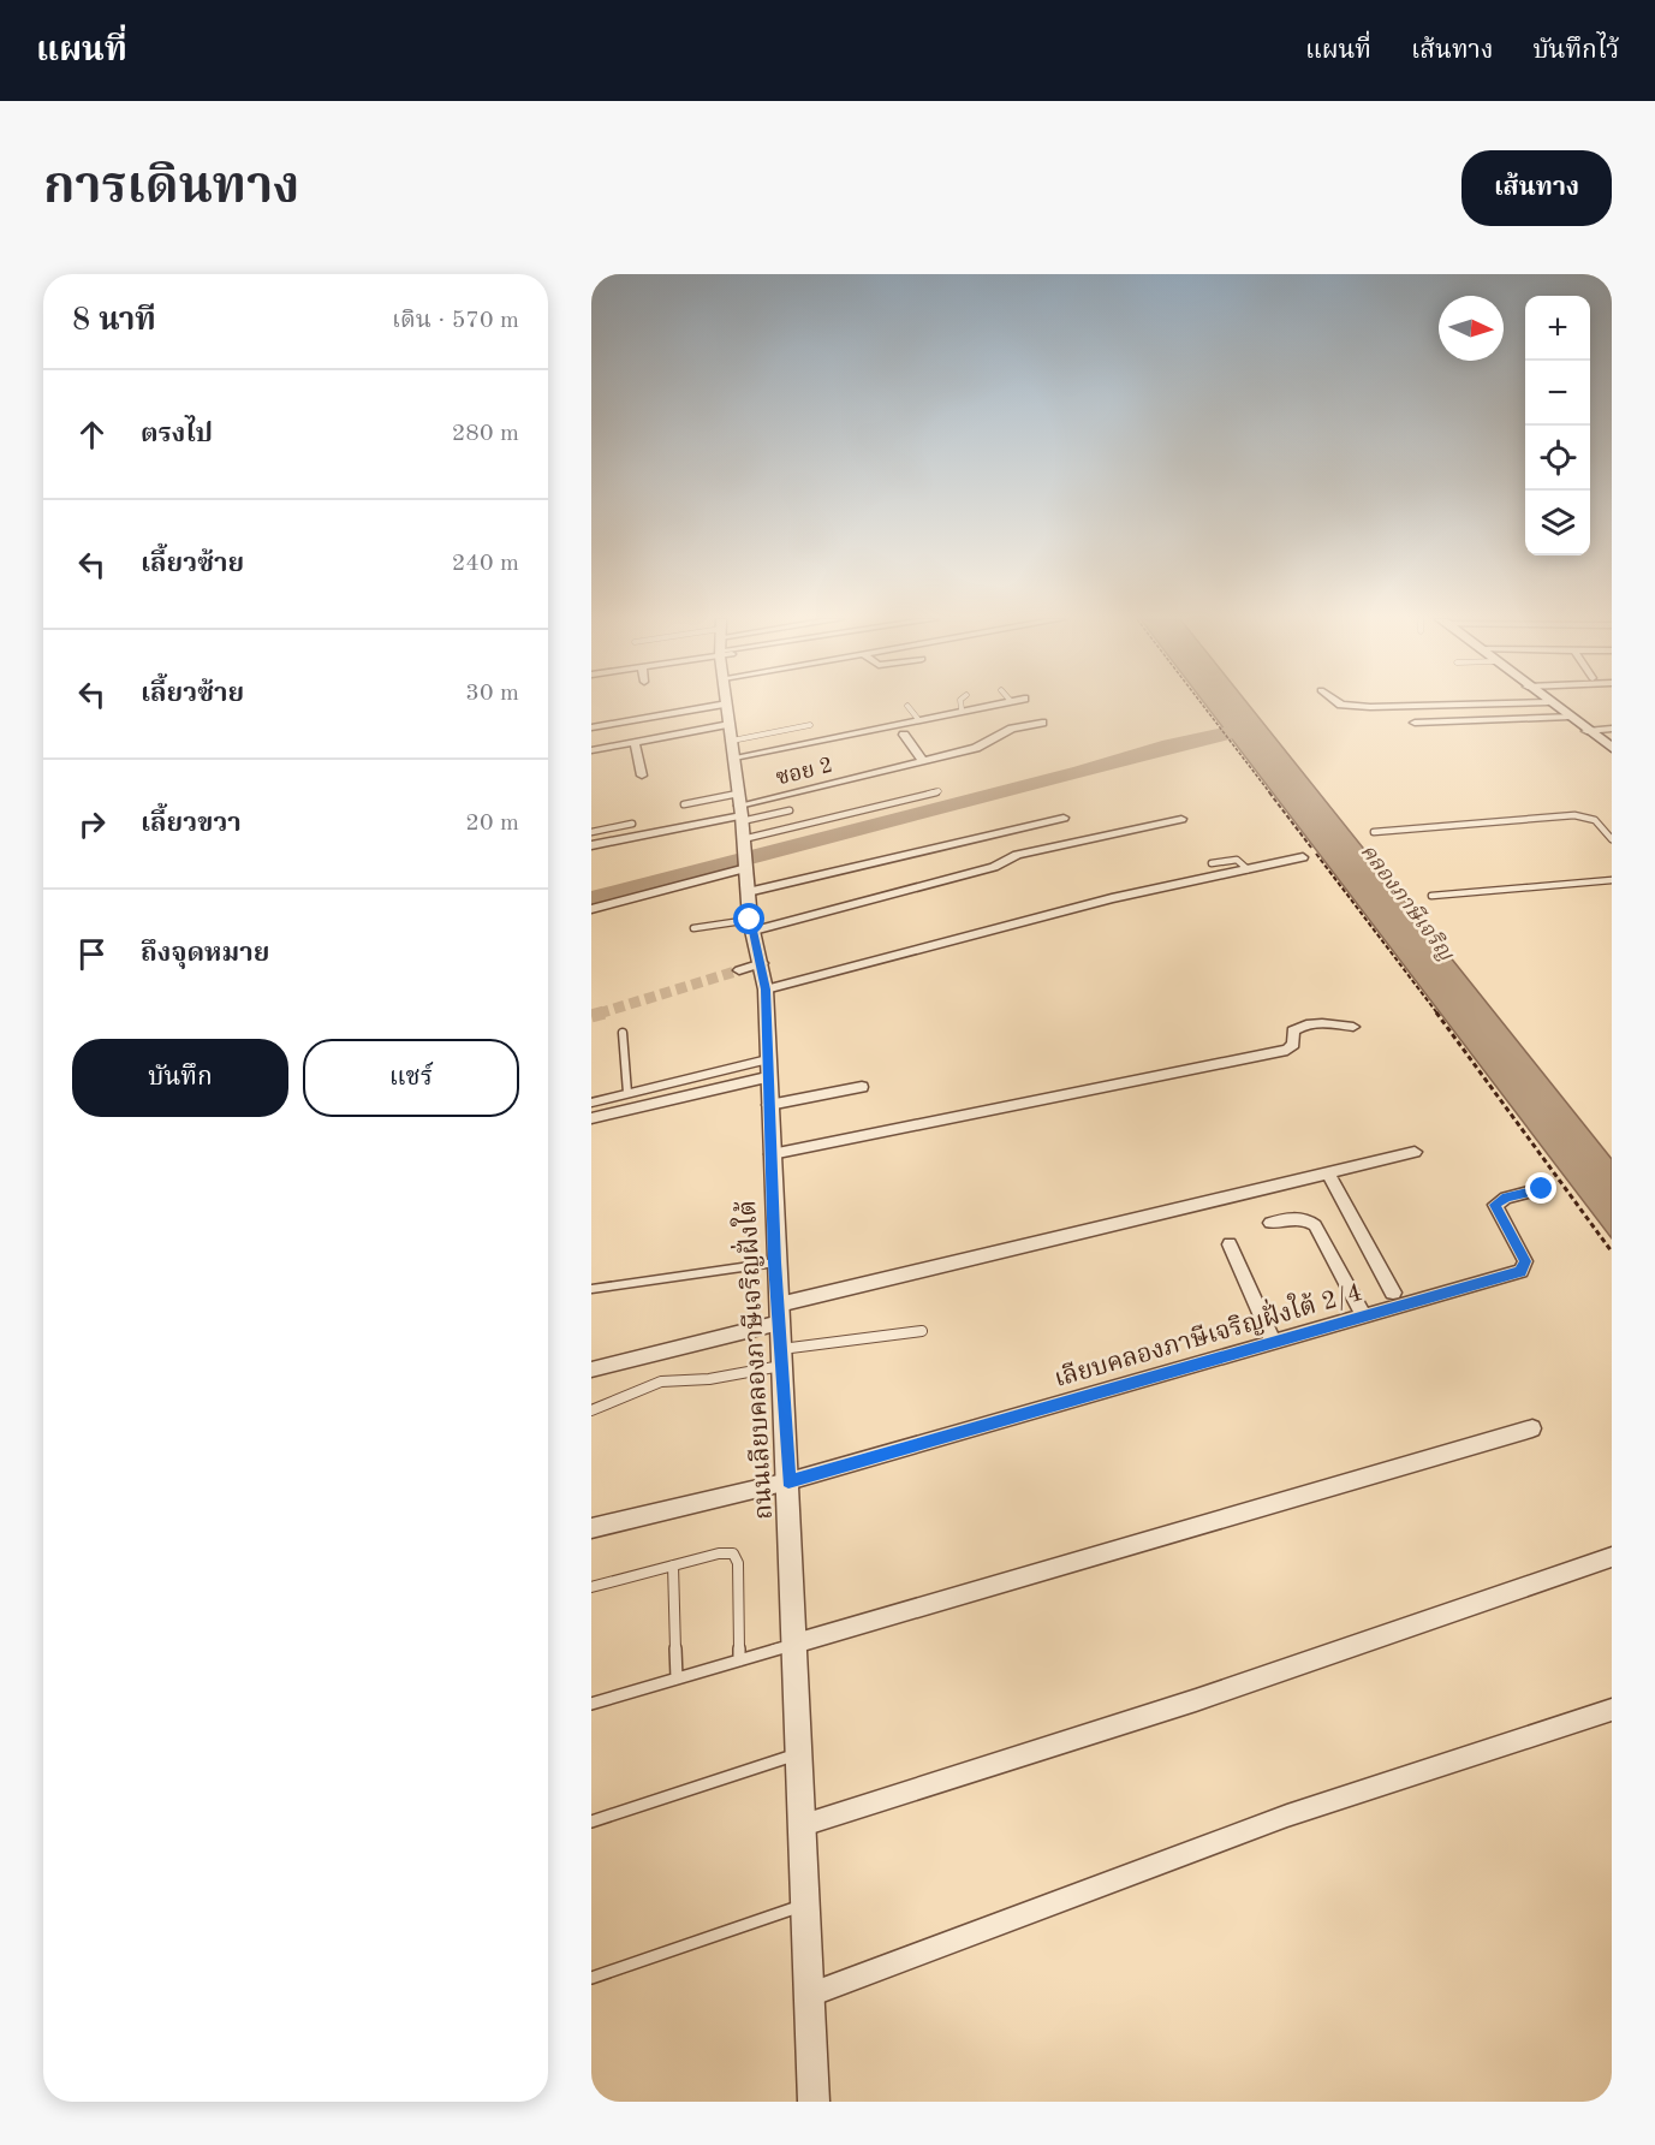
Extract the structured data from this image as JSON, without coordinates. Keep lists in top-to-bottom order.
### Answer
{
  "streets": {
    "street": ["ซอย 2", "เลียบคลองภาษีเจริญฝั่งใต้ 2/4", "ถนนเลียบคลองภาษีเจริญฝั่งใต้"]
  },
  "crossings": [
    ["ซอย 2", "ถนนเลียบคลองภาษีเจริญฝั่งใต้"],
    ["เลียบคลองภาษีเจริญฝั่งใต้ 2/4", "ถนนเลียบคลองภาษีเจริญฝั่งใต้"]
  ],
  "water": ["คลองภาษีเจริญ"],
  "north": "right",
  "page": {
    "header": "แผนที่",
    "nav": ["แผนที่", "เส้นทาง", "บันทึกไว้"],
    "title": "การเดินทาง",
    "buttons": [
      "เส้นทาง",
      ["บันทึก", "แชร์"]
    ],
    "heading": ["8 นาที", "เดิน · 570 m"],
    "map_buttons": ["+", "−"],
    "list": [
      ["ตรงไป", "280 m"],
      ["เลี้ยวซ้าย", "240 m"],
      ["เลี้ยวซ้าย", "30 m"],
      ["เลี้ยวขวา", "20 m"],
      "ถึงจุดหมาย"
    ]
  }
}
